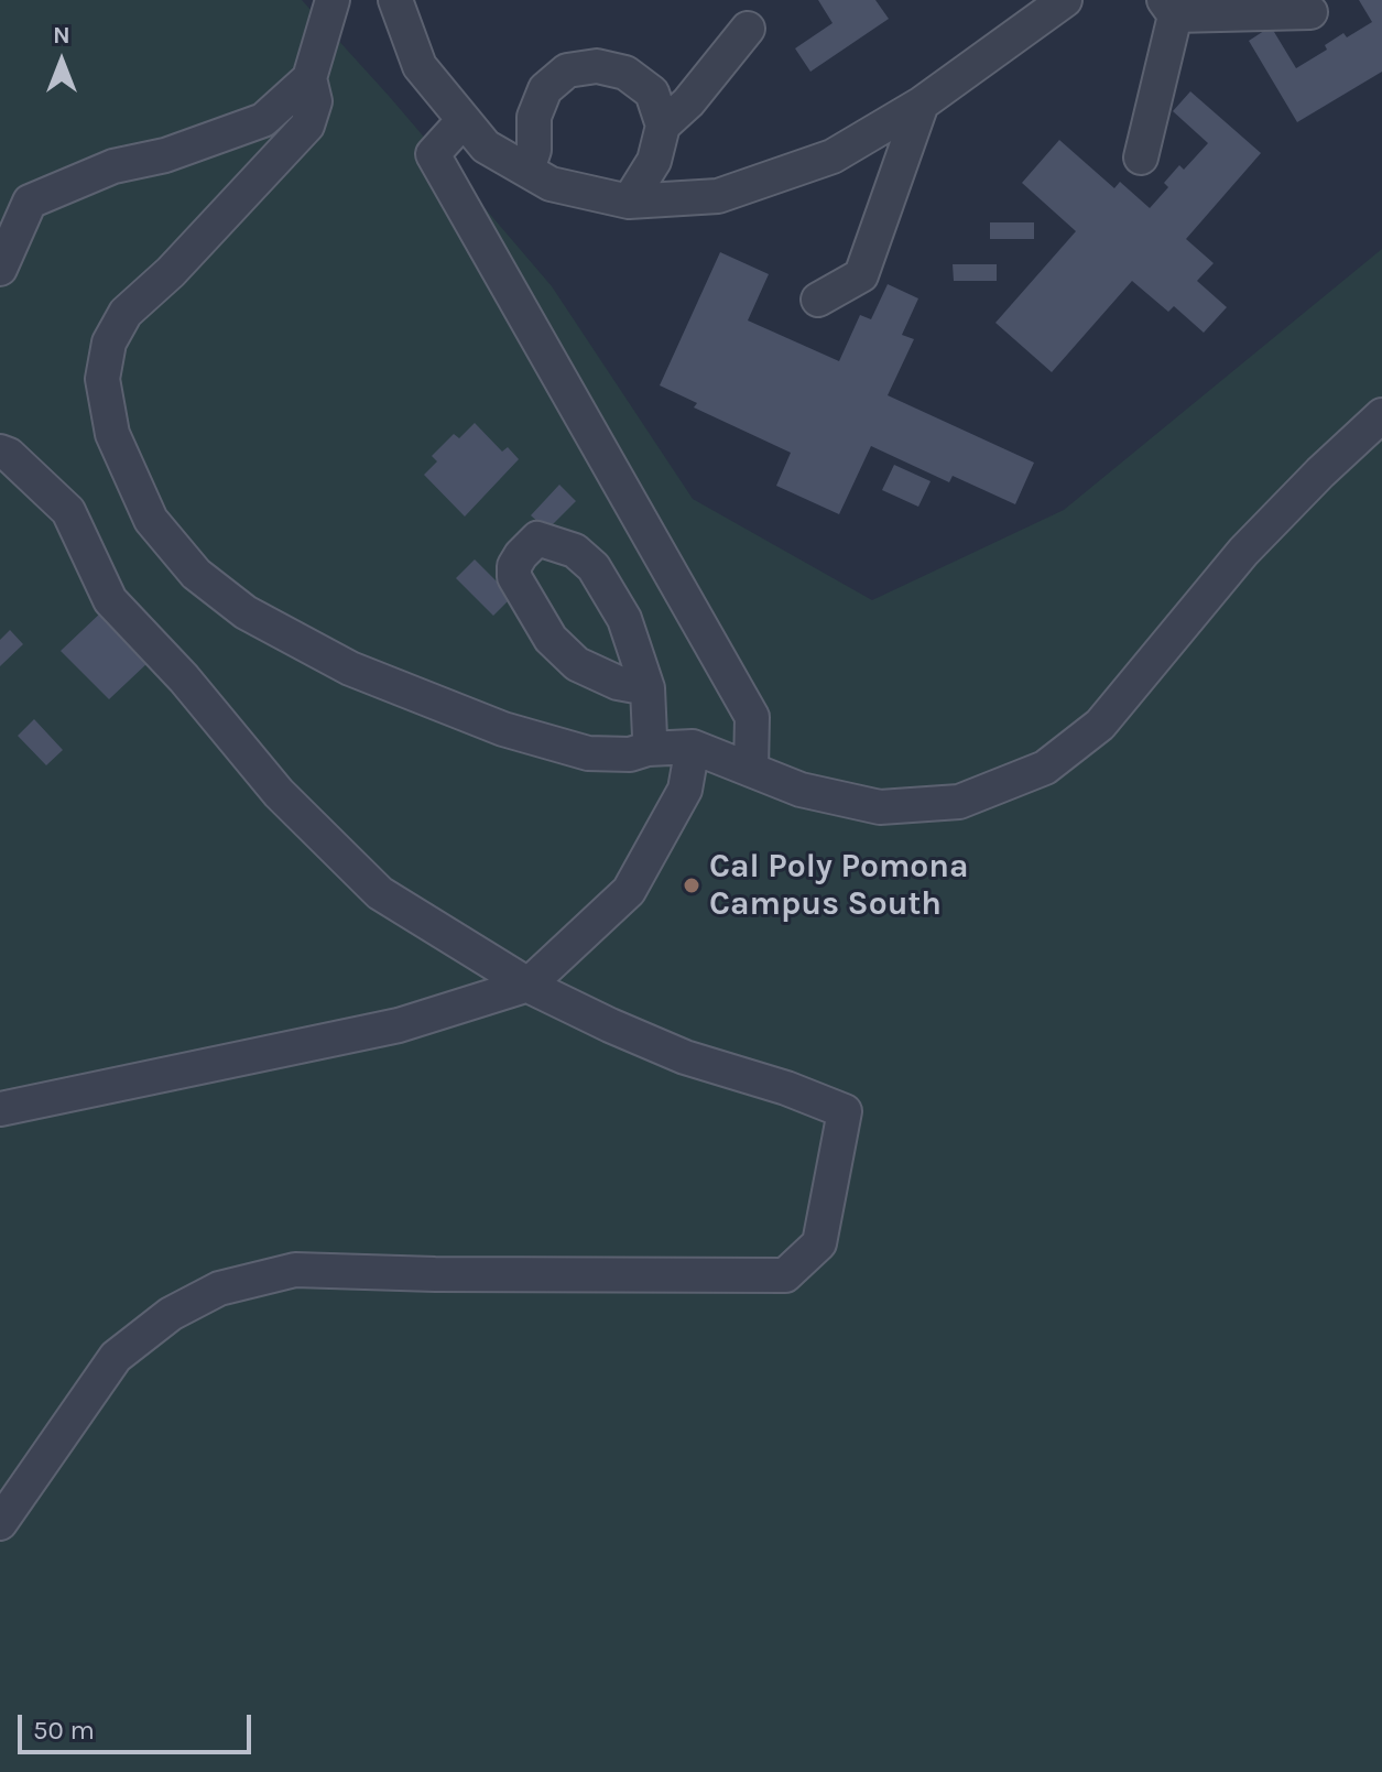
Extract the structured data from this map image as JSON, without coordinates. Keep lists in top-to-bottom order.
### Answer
{
  "places": ["Cal Poly Pomona Campus South"],
  "scale_bar": "50 m",
  "north": "top"
}
